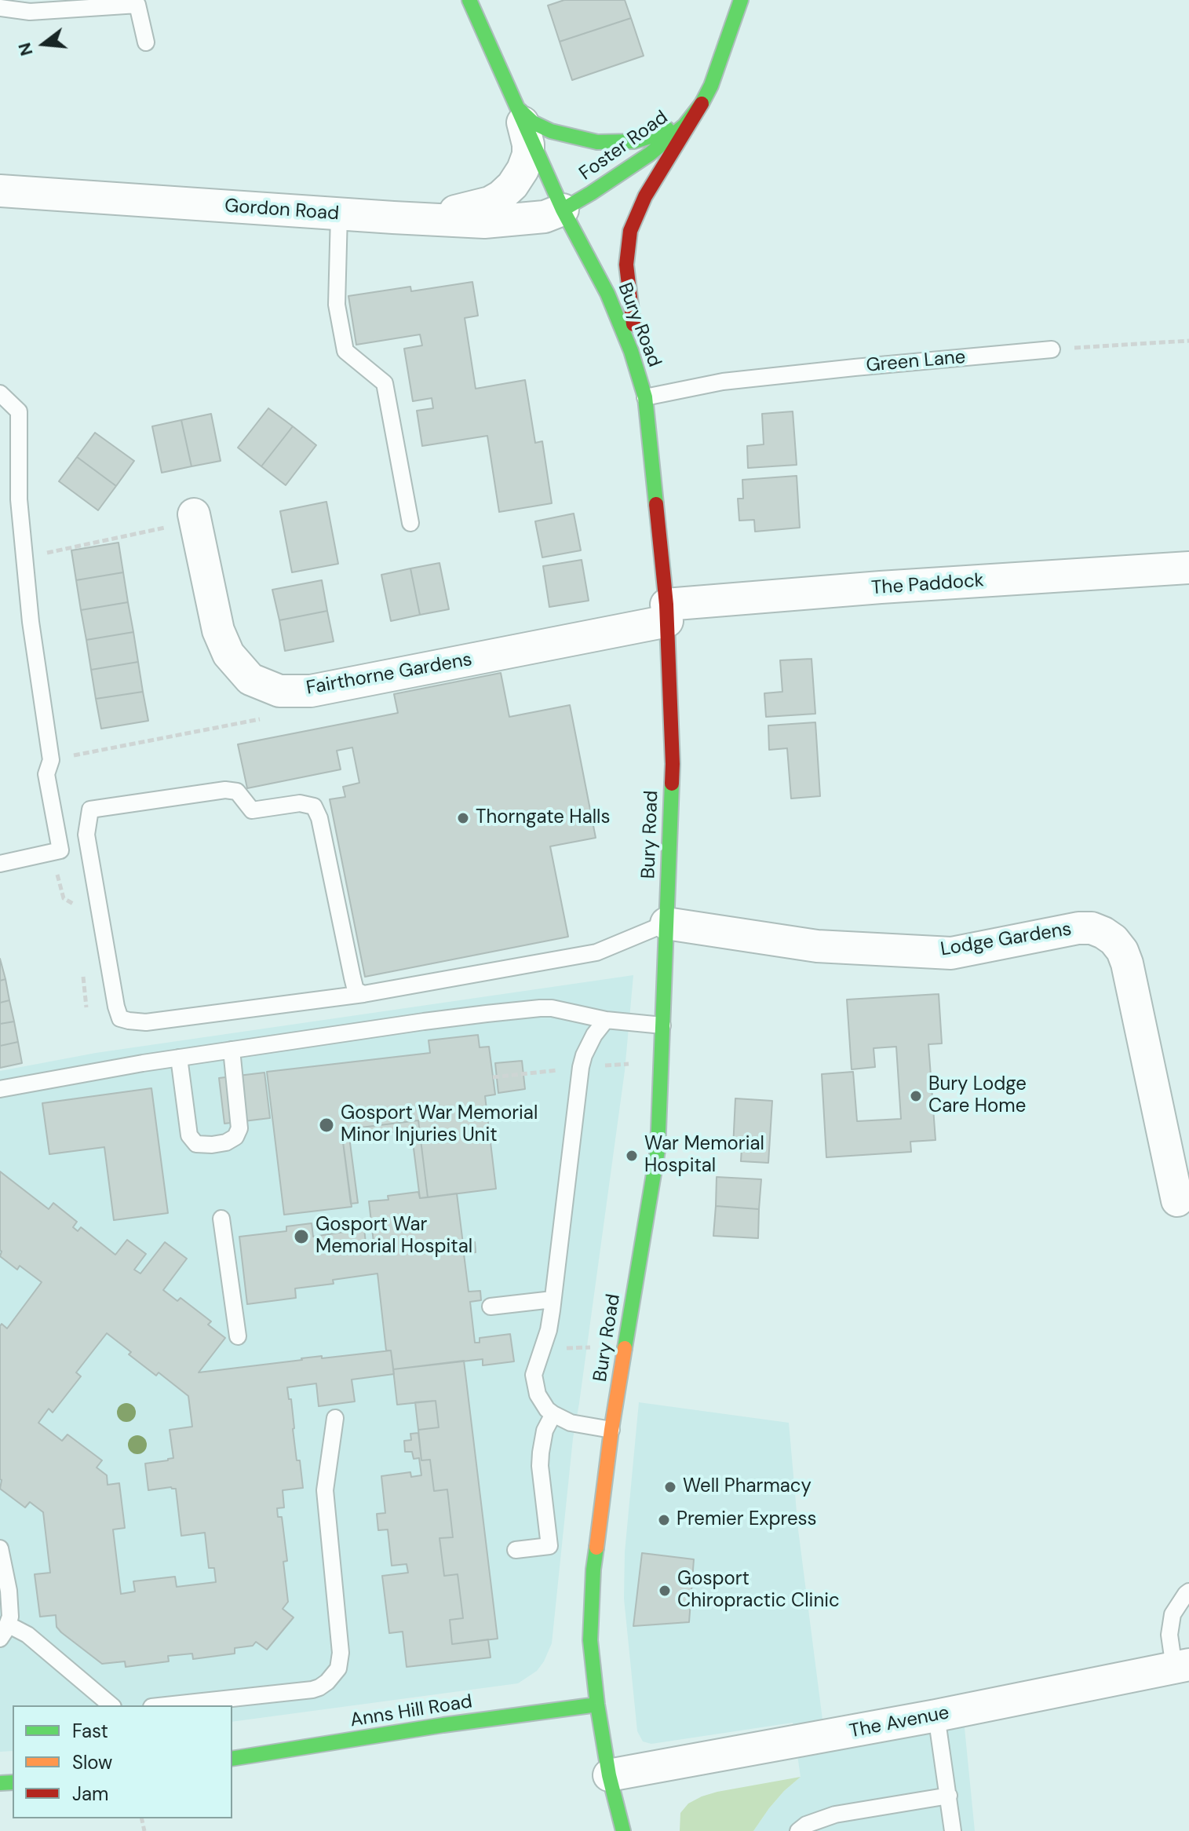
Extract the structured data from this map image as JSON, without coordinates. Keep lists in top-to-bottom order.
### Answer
{
  "streets": {
    "main road": ["Foster Road", "Bury Road", "Anns Hill Road"],
    "street": [
      "Gordon Road",
      "The Paddock",
      "Fairthorne Gardens",
      "Lodge Gardens",
      "The Avenue"
    ],
    "lane": ["Green Lane"]
  },
  "crossings": [
    ["Foster Road", "Gordon Road"],
    ["Foster Road", "Bury Road"],
    ["Gordon Road", "Bury Road"],
    ["Bury Road", "Green Lane"],
    ["Bury Road", "The Paddock"],
    ["Bury Road", "Fairthorne Gardens"],
    ["Bury Road", "Lodge Gardens"],
    ["Bury Road", "Anns Hill Road"],
    ["Bury Road", "The Avenue"],
    ["The Paddock", "Fairthorne Gardens"]
  ],
  "places": [
    "Thorngate Halls",
    "Bury Lodge Care Home",
    "Gosport War Memorial Minor Injuries Unit",
    "War Memorial Hospital",
    "Gosport War Memorial Hospital",
    "Well Pharmacy",
    "Premier Express",
    "Gosport Chiropractic Clinic"
  ],
  "legend": ["Fast", "Slow", "Jam"],
  "north": "left"
}
